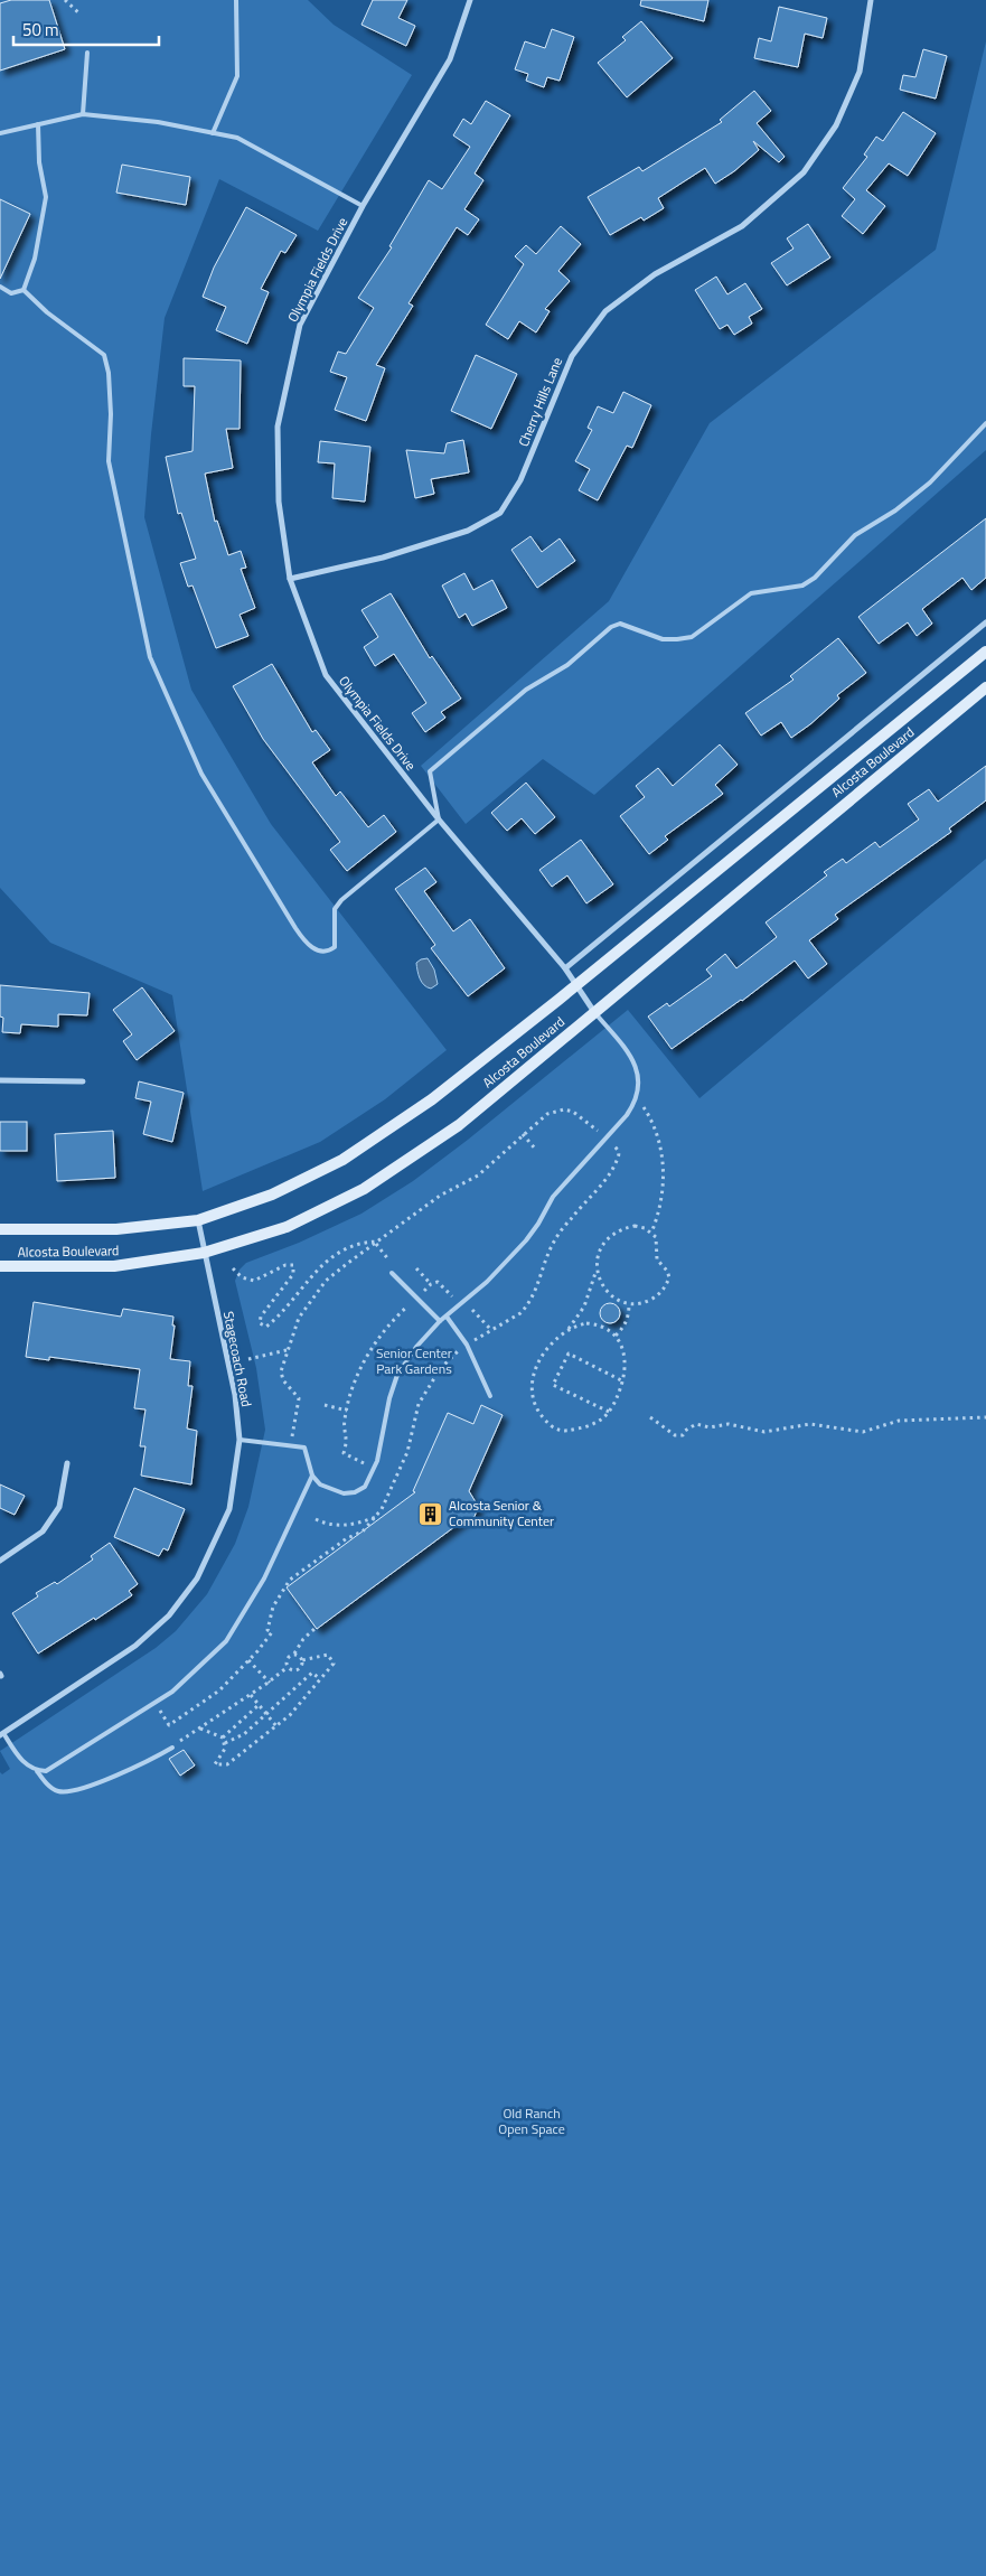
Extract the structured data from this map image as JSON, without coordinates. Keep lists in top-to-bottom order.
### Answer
{
  "streets": {
    "main road": ["Alcosta Boulevard"],
    "street": ["Olympia Fields Drive", "Cherry Hills Lane", "Stagecoach Road"]
  },
  "crossings": [
    ["Olympia Fields Drive", "Cherry Hills Lane"],
    ["Olympia Fields Drive", "Alcosta Boulevard"],
    ["Alcosta Boulevard", "Stagecoach Road"]
  ],
  "parks": ["Senior Center Park Gardens", "Old Ranch Open Space"],
  "places": {
    "building": ["Alcosta Senior & Community Center"]
  },
  "scale_bar": "50 m"
}
